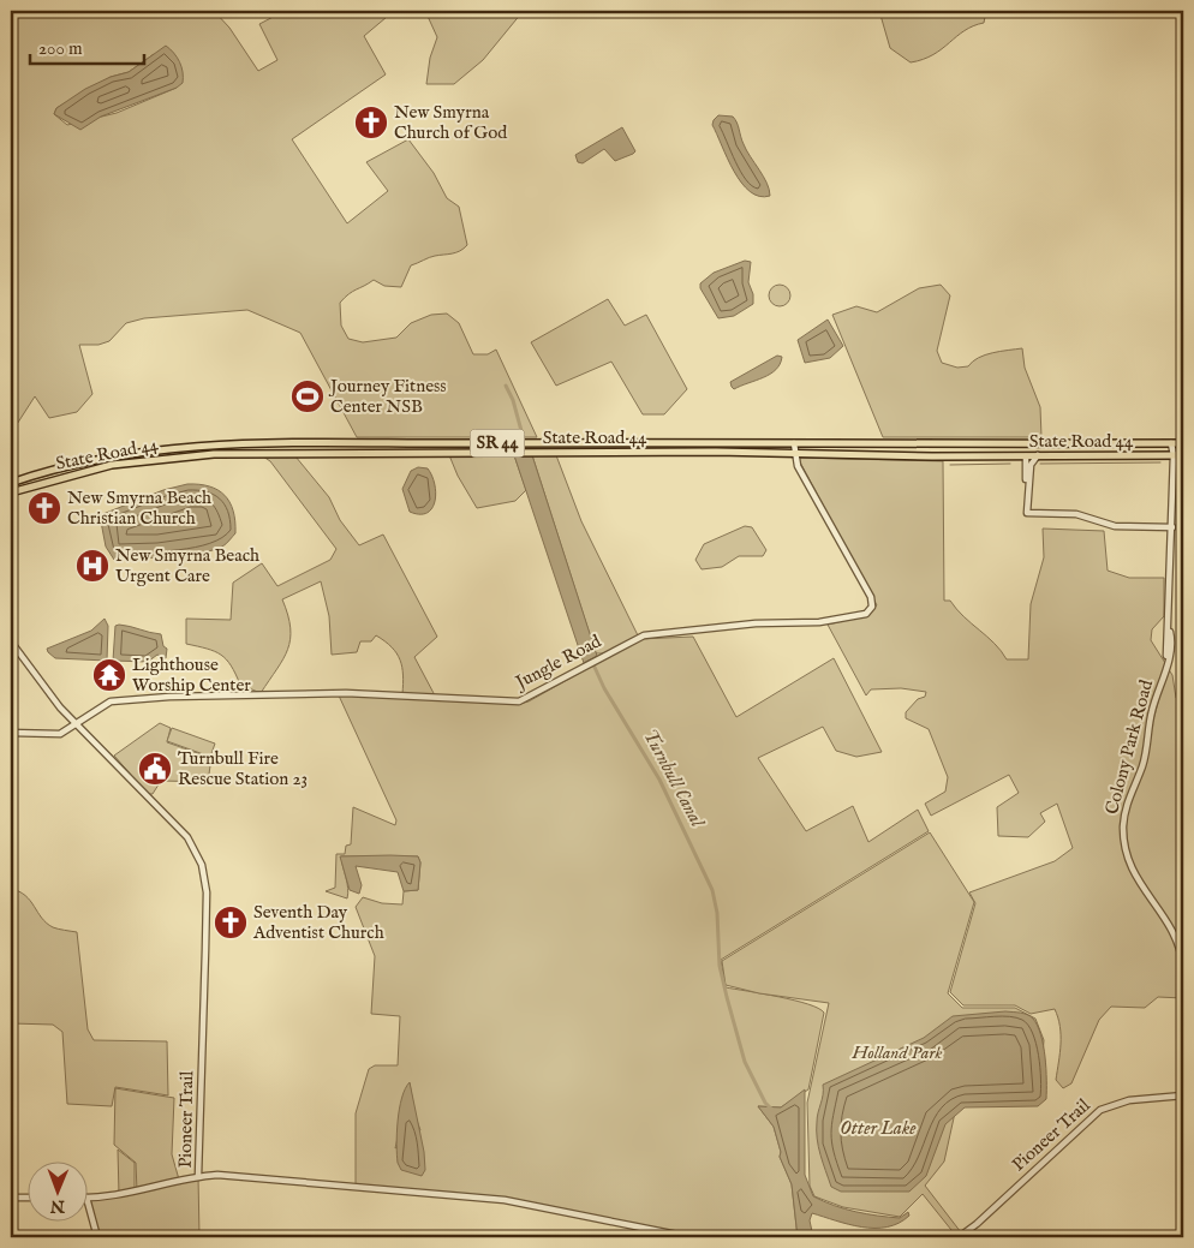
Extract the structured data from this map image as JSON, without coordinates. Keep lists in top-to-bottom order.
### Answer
{
  "streets": {
    "main road": ["State Road 44", "SR 44"],
    "street": ["Jungle Road", "Colony Park Road", "Pioneer Trail"]
  },
  "crossings": [
    ["State Road 44", "Jungle Road"],
    ["State Road 44", "Colony Park Road"],
    ["Jungle Road", "Pioneer Trail"]
  ],
  "water": ["Turnbull Canal", "Otter Lake"],
  "parks": ["Holland Park"],
  "places": {
    "church": ["New Smyrna Church of God", "New Smyrna Beach Christian Church", "Seventh Day Adventist Church"],
    "sports": ["Journey Fitness Center NSB"],
    "hospital": ["New Smyrna Beach Urgent Care"],
    "temple": ["Lighthouse Worship Center"],
    "public building": ["Turnbull Fire Rescue Station 23"]
  },
  "scale_bar": "200 m",
  "north": "bottom"
}
